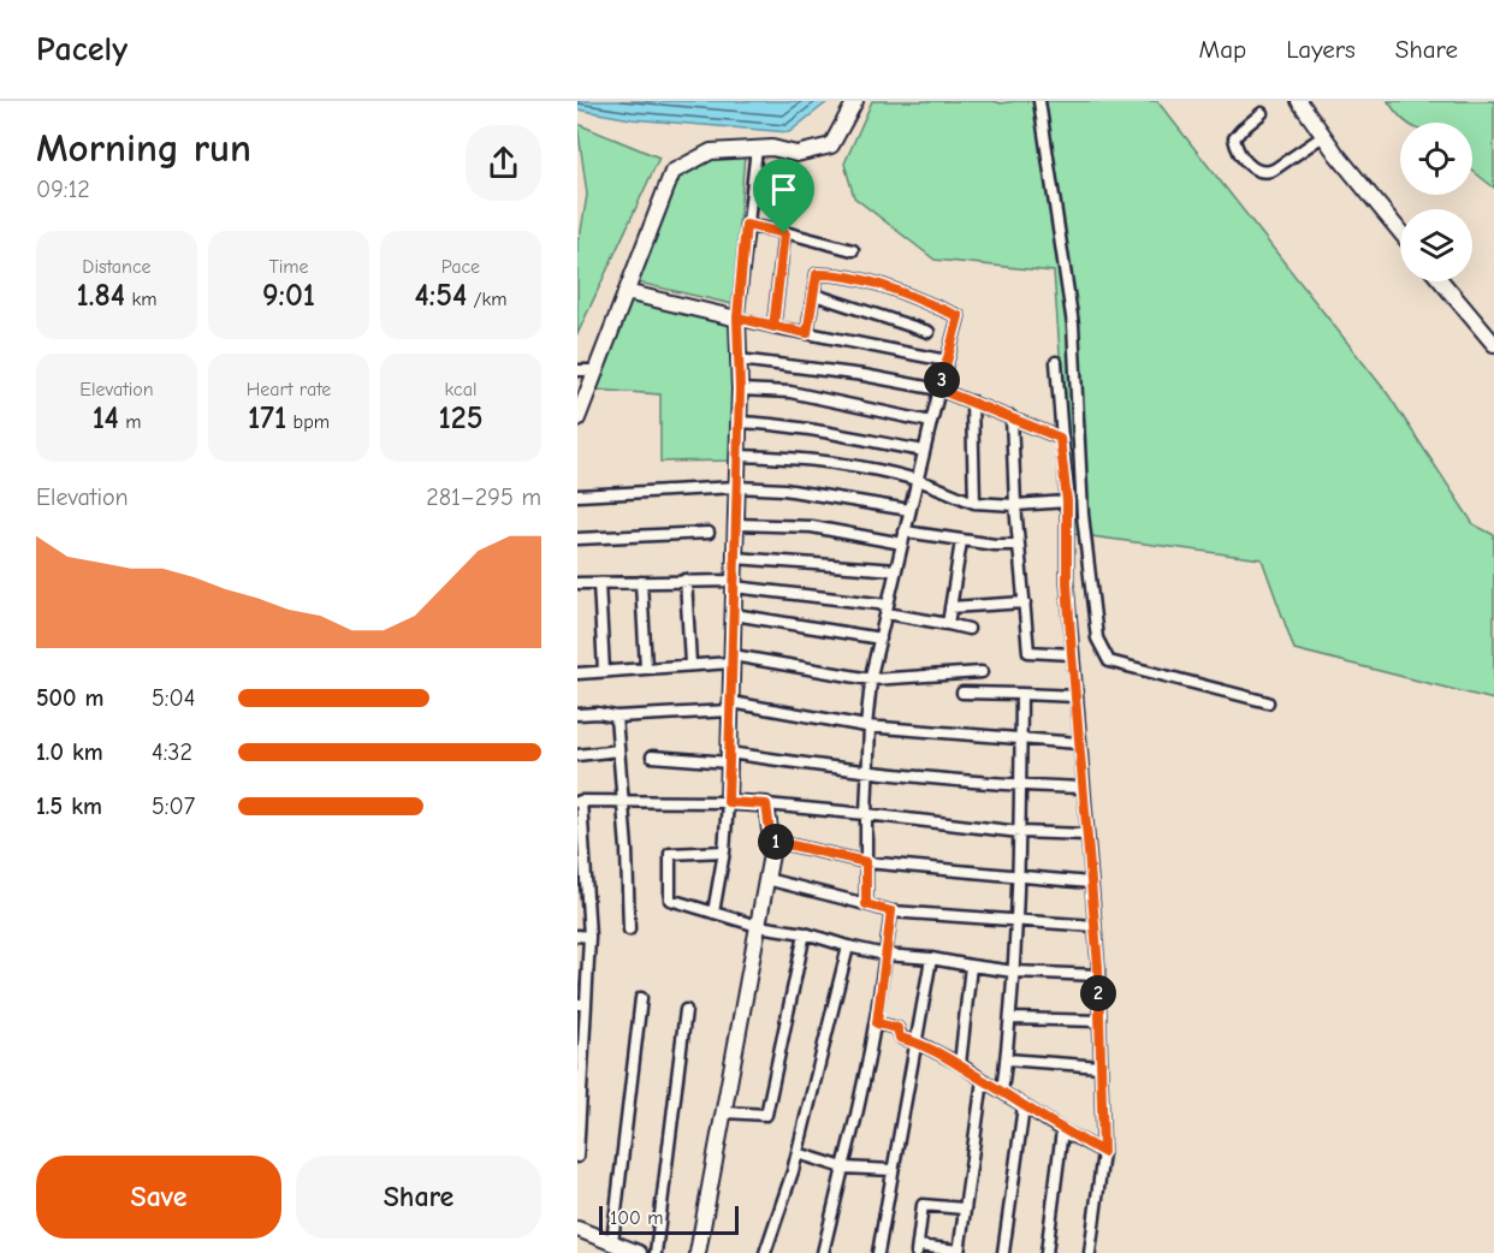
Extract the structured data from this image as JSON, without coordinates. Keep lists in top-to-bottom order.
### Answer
{
  "scale_bar": "100 m",
  "page": {
    "header": "Pacely",
    "nav": ["Map", "Layers", "Share"],
    "heading": ["Morning run", "09:12"],
    "stats": [
      ["Distance", "1.84 km"],
      ["Time", "9:01"],
      ["Pace", "4:54 /km"],
      ["Elevation", "14 m"],
      ["Heart rate", "171 bpm"],
      ["kcal", "125"]
    ],
    "pins": ["3", "1", "2"],
    "chart": ["Elevation", "281–295 m"],
    "list": [
      {
        "name": "500 m",
        "note": "5:04"
      },
      {
        "name": "1.0 km",
        "note": "4:32"
      },
      {
        "name": "1.5 km",
        "note": "5:07"
      }
    ],
    "buttons": ["Save", "Share"],
    "scale": "100 m"
  }
}
